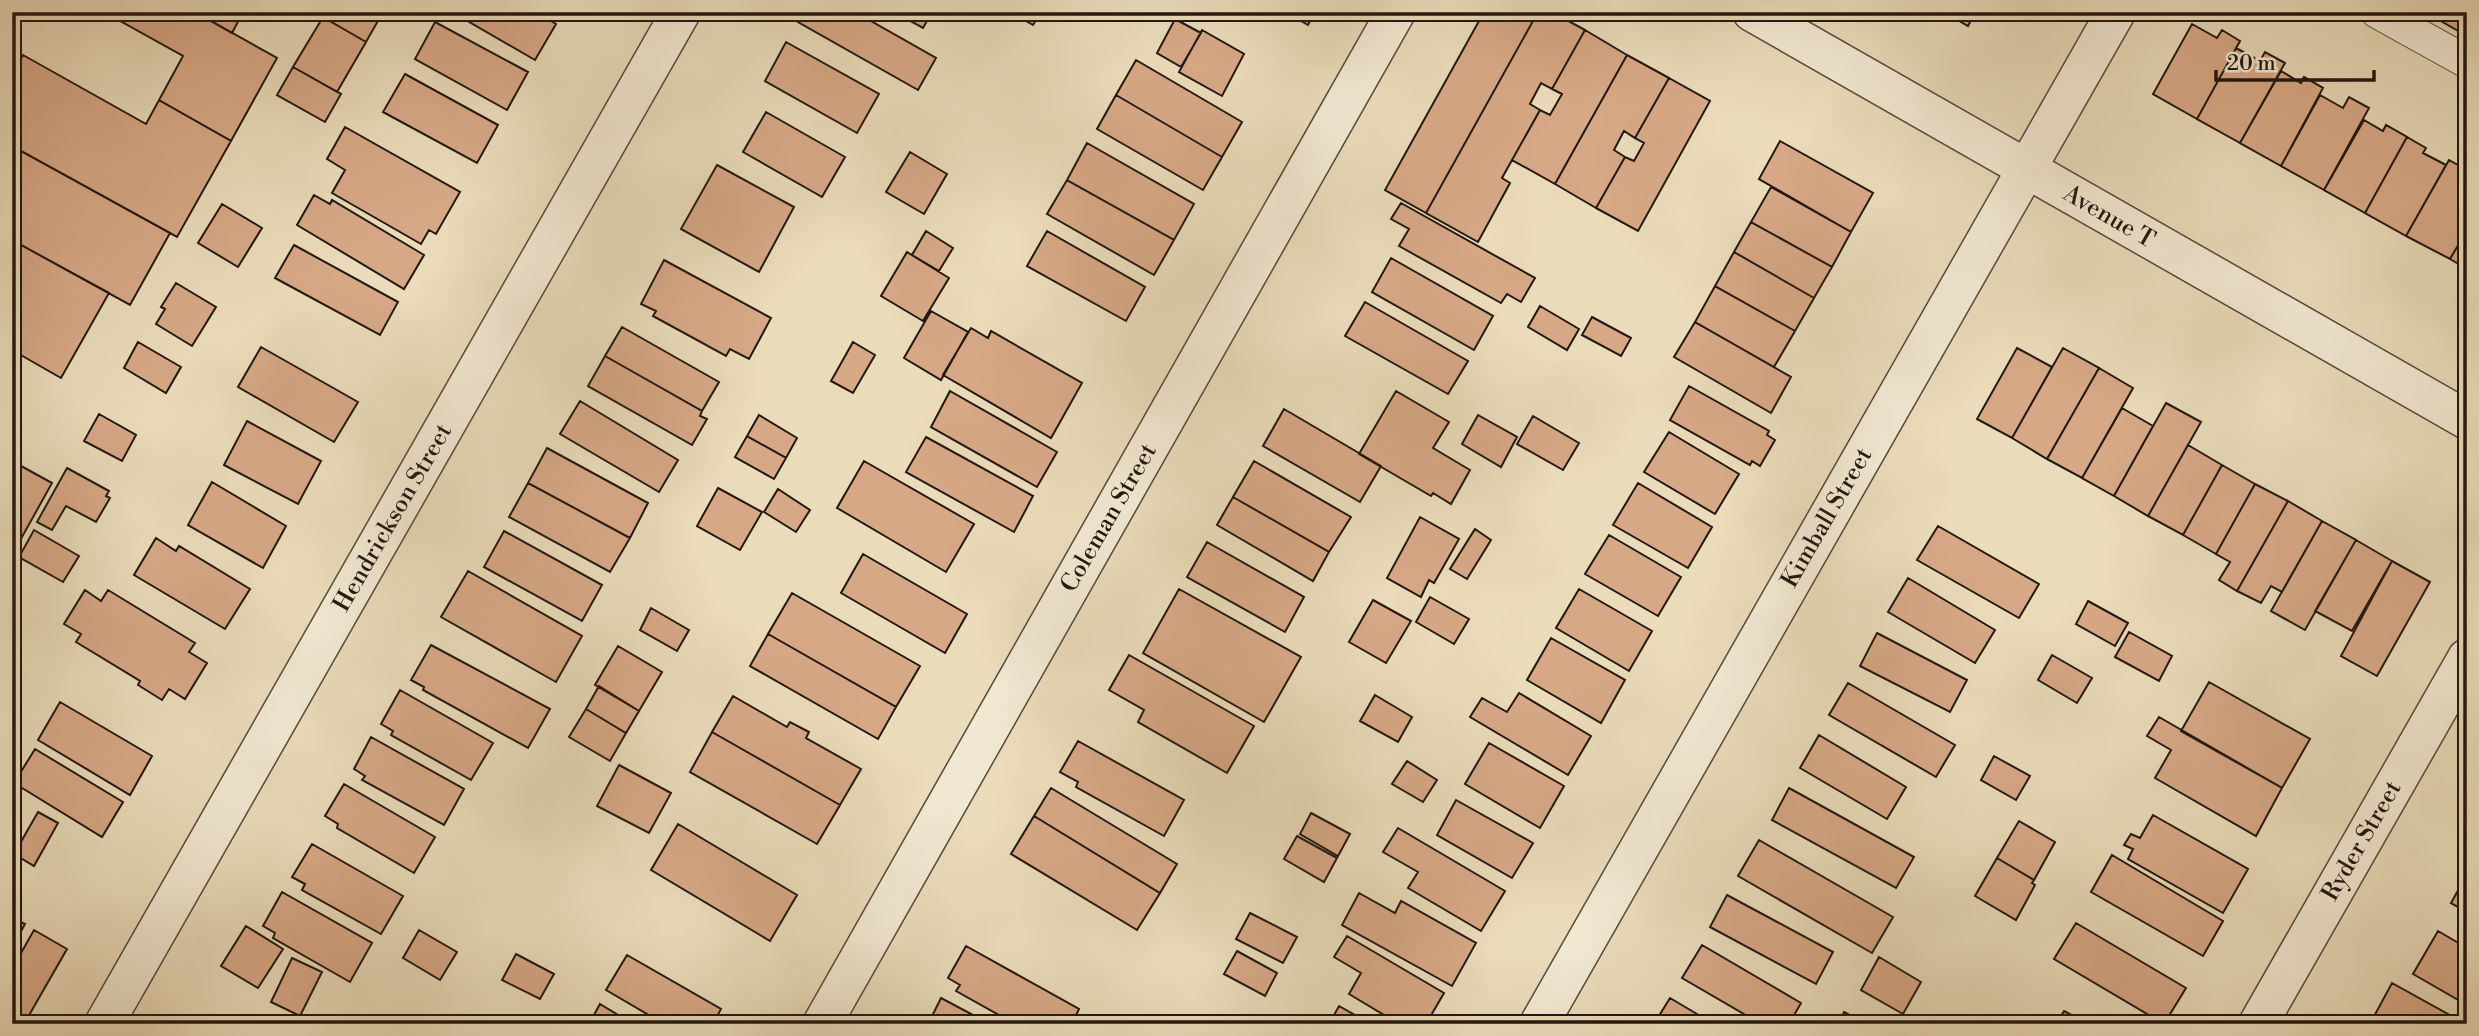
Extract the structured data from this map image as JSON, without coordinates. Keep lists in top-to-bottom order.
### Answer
{
  "streets": {
    "street": [
      "Avenue T",
      "Hendrickson Street",
      "Coleman Street",
      "Kimball Street",
      "Ryder Street"
    ]
  },
  "crossings": [
    ["Avenue T", "Kimball Street"]
  ],
  "scale_bar": "20 m"
}
